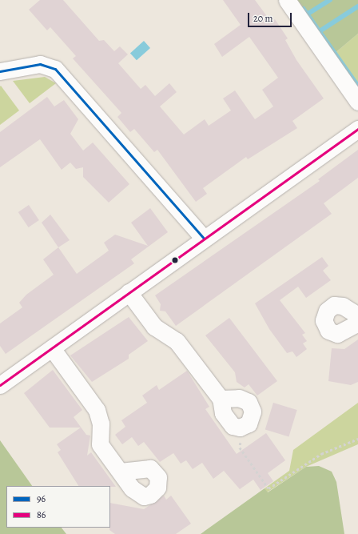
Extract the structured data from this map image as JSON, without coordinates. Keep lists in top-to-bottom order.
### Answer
{
  "lines": ["transit line 96", "transit line 86"],
  "legend": ["96", "86"],
  "scale_bar": "20 m"
}
